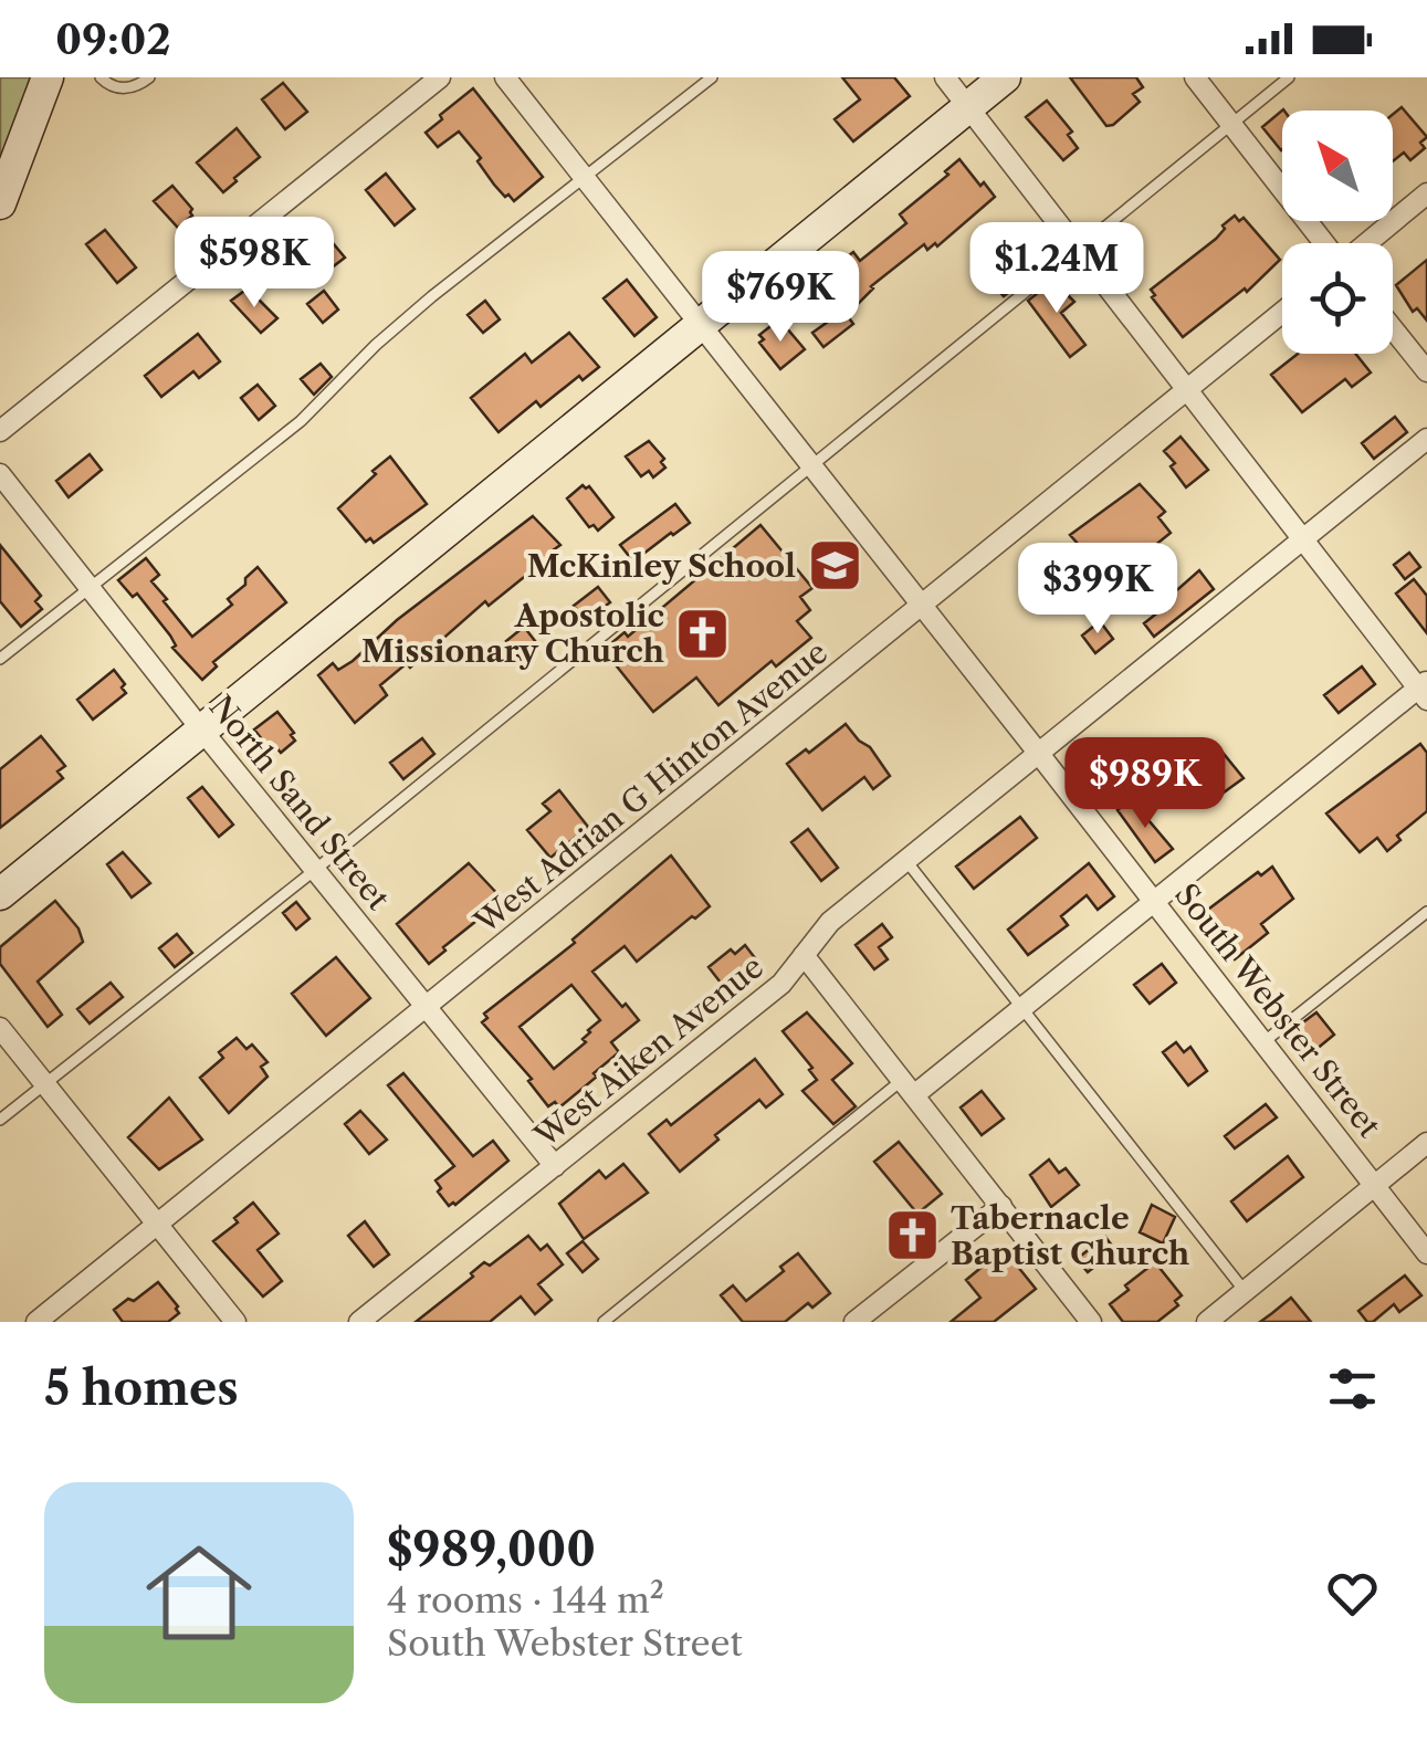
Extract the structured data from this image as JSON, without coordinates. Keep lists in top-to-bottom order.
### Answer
{
  "streets": {
    "street": [
      "West Adrian G Hinton Avenue",
      "North Sand Street",
      "South Webster Street",
      "West Aiken Avenue"
    ]
  },
  "crossings": [
    ["West Adrian G Hinton Avenue", "North Sand Street"],
    ["West Adrian G Hinton Avenue", "South Webster Street"],
    ["North Sand Street", "West Aiken Avenue"],
    ["South Webster Street", "West Aiken Avenue"]
  ],
  "places": {
    "school or university": ["McKinley School"],
    "church": ["Apostolic Missionary Church", "Tabernacle Baptist Church"]
  },
  "north": "top left",
  "page": {
    "status": "09:02",
    "price": [
      "$598K",
      "$1.24M",
      "$769K",
      "$399K",
      "$989K"
    ],
    "heading": "5 homes",
    "list": [
      {
        "name": "$989,000",
        "note": "4 rooms · 144 m² · South Webster Street"
      }
    ]
  }
}
